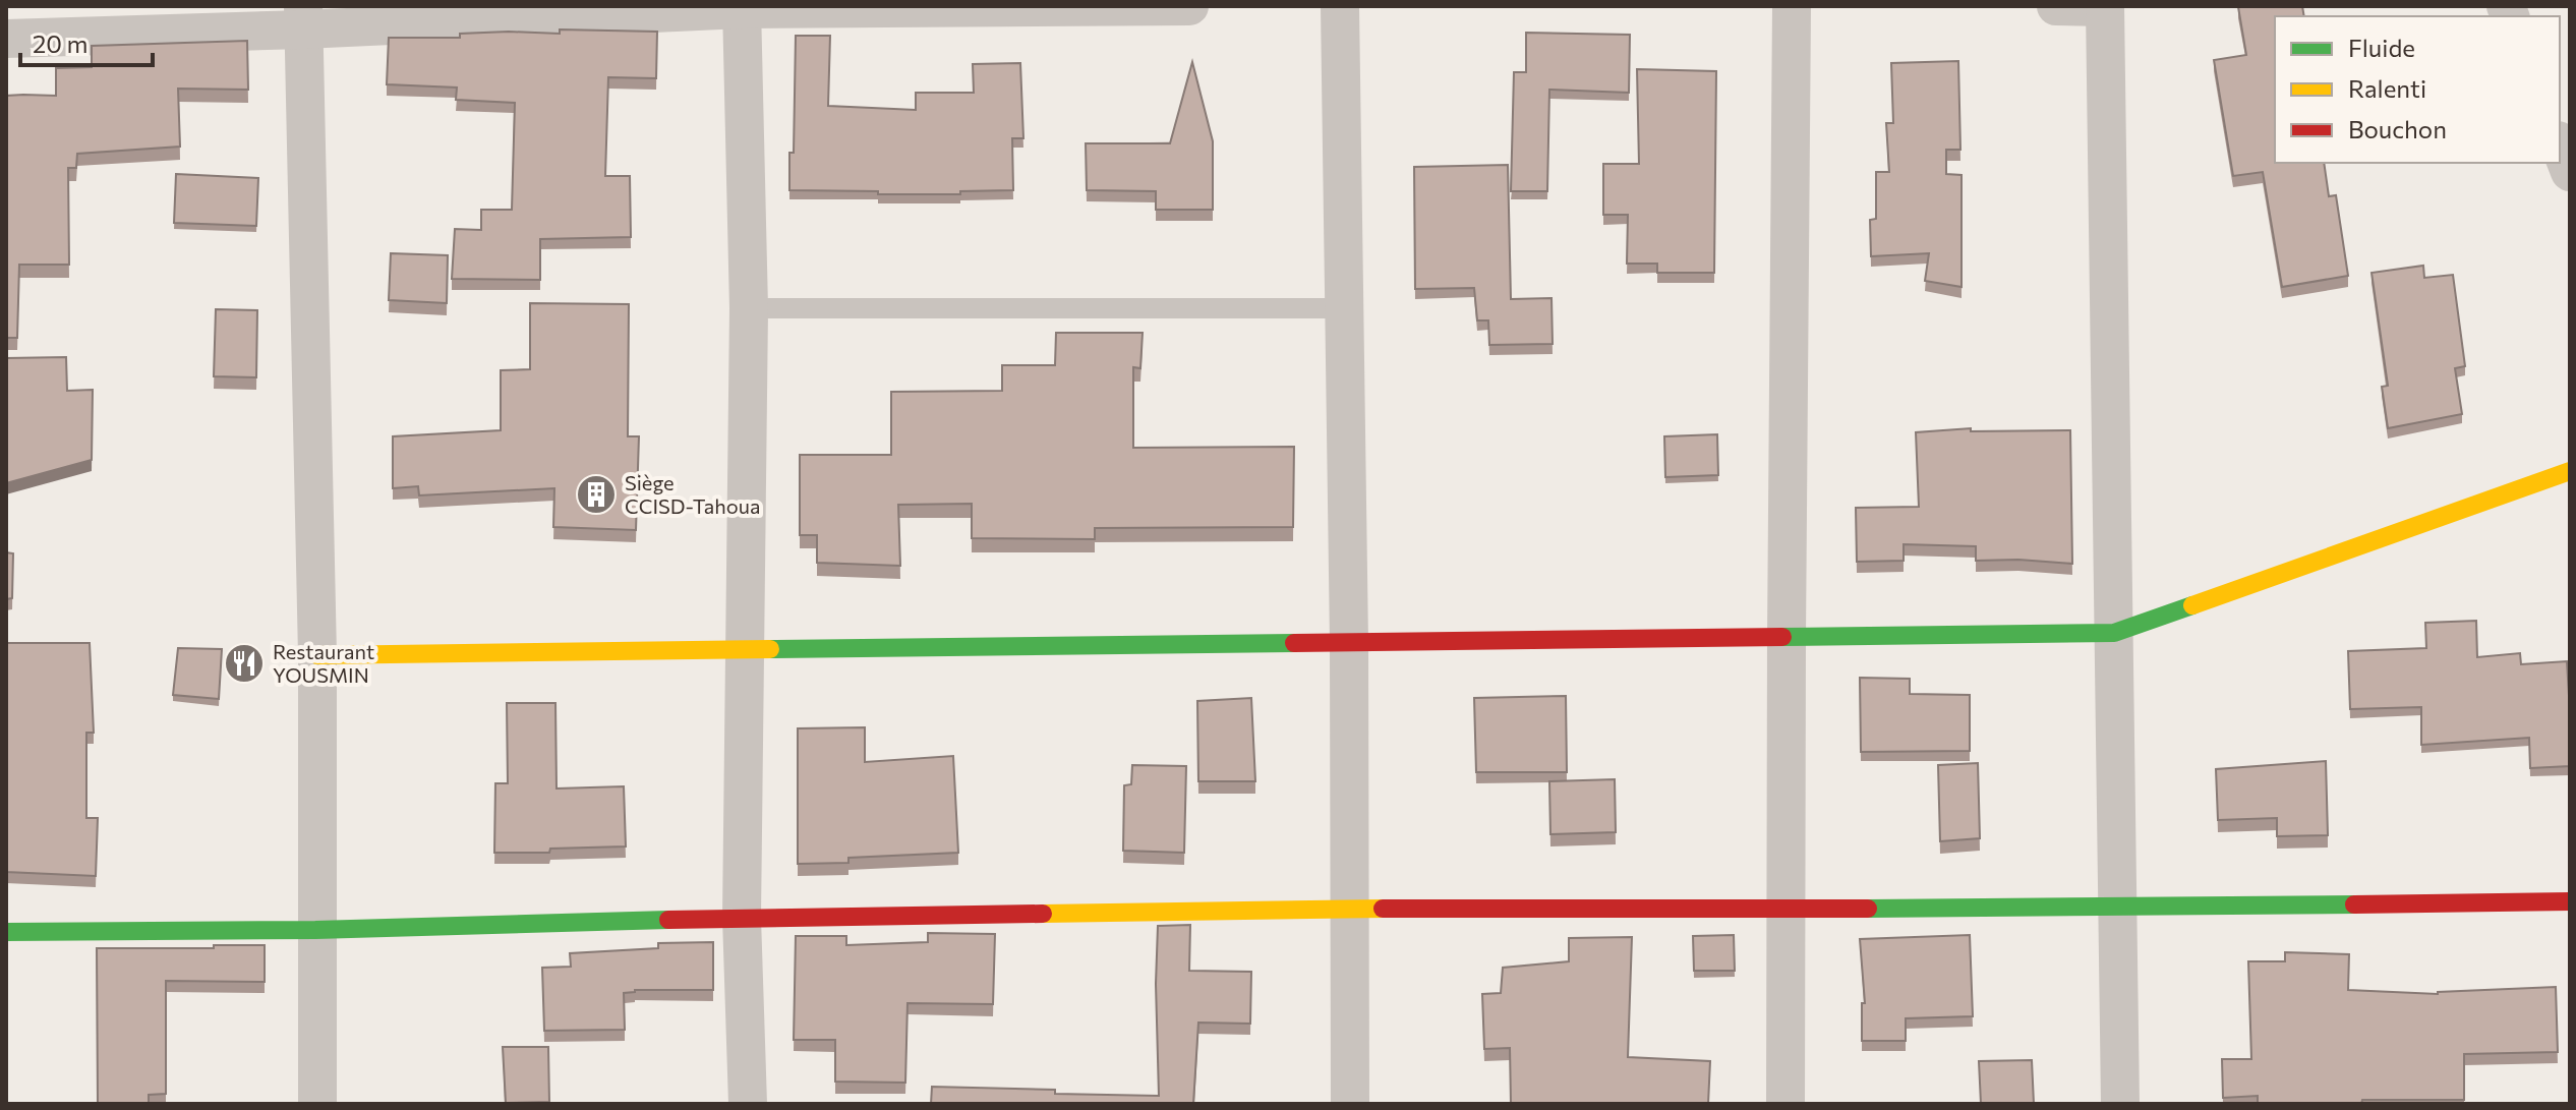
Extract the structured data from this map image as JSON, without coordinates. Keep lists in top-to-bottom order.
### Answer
{
  "places": {
    "building": ["Siège CCISD-Tahoua"],
    "restaurant": ["Restaurant YOUSMIN"]
  },
  "legend": ["Fluide", "Ralenti", "Bouchon"],
  "scale_bar": "20 m"
}
